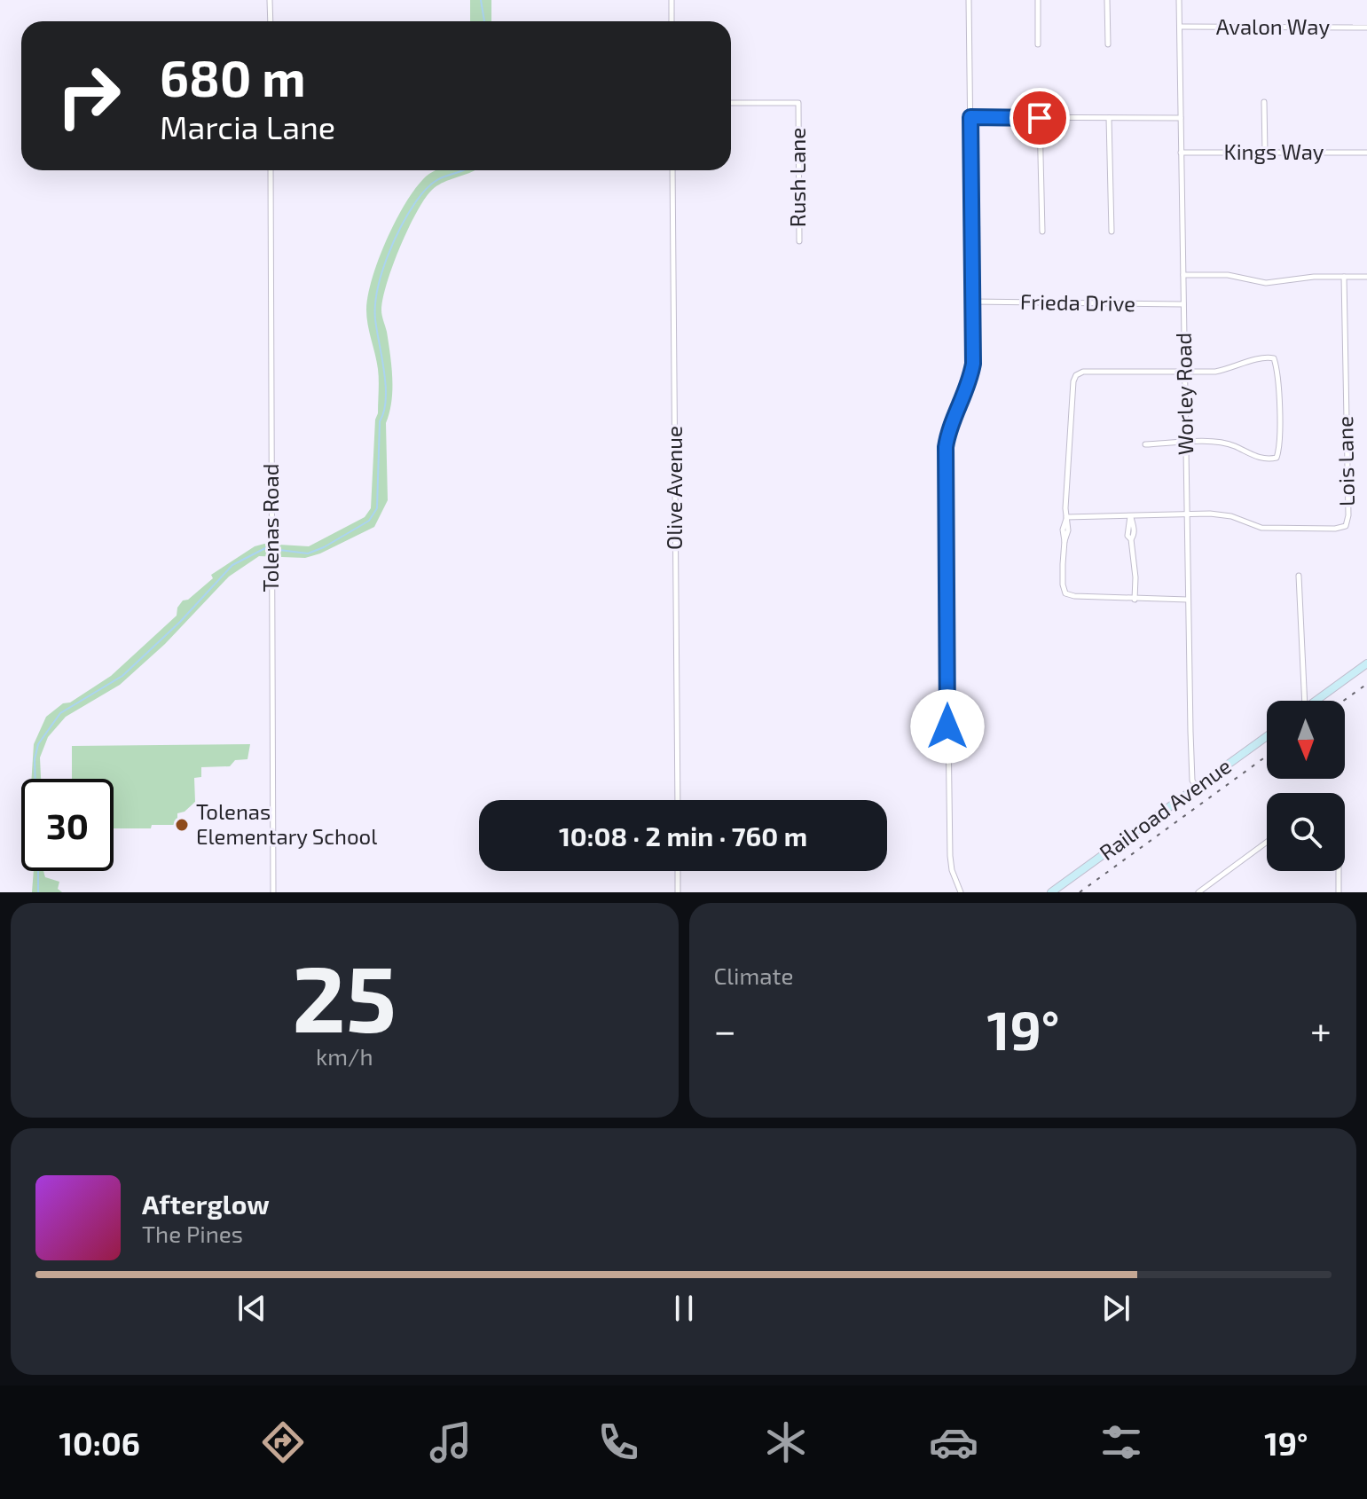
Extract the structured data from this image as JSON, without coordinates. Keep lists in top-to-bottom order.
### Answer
{
  "streets": {
    "main road": ["Railroad Avenue"],
    "street": [
      "Avalon Way",
      "Kings Way",
      "Rush Lane",
      "Frieda Drive",
      "Worley Road",
      "Lois Lane",
      "Olive Avenue",
      "Tolenas Road"
    ]
  },
  "crossings": [
    ["Avalon Way", "Worley Road"],
    ["Kings Way", "Worley Road"],
    ["Frieda Drive", "Worley Road"],
    ["Worley Road", "Lois Lane"],
    ["Worley Road", "Railroad Avenue"]
  ],
  "places": ["Tolenas Elementary School"],
  "north": "bottom",
  "page": {
    "turn": ["680 m", "Marcia Lane"],
    "limit": "30",
    "trip": "10:08 · 2 min · 760 m",
    "tile": [
      ["25", "km/h"],
      "Climate"
    ],
    "heat": ["−", "19°", "+"],
    "song": ["Afterglow", "The Pines"],
    "tabs": ["10:06", "19°"]
  }
}
